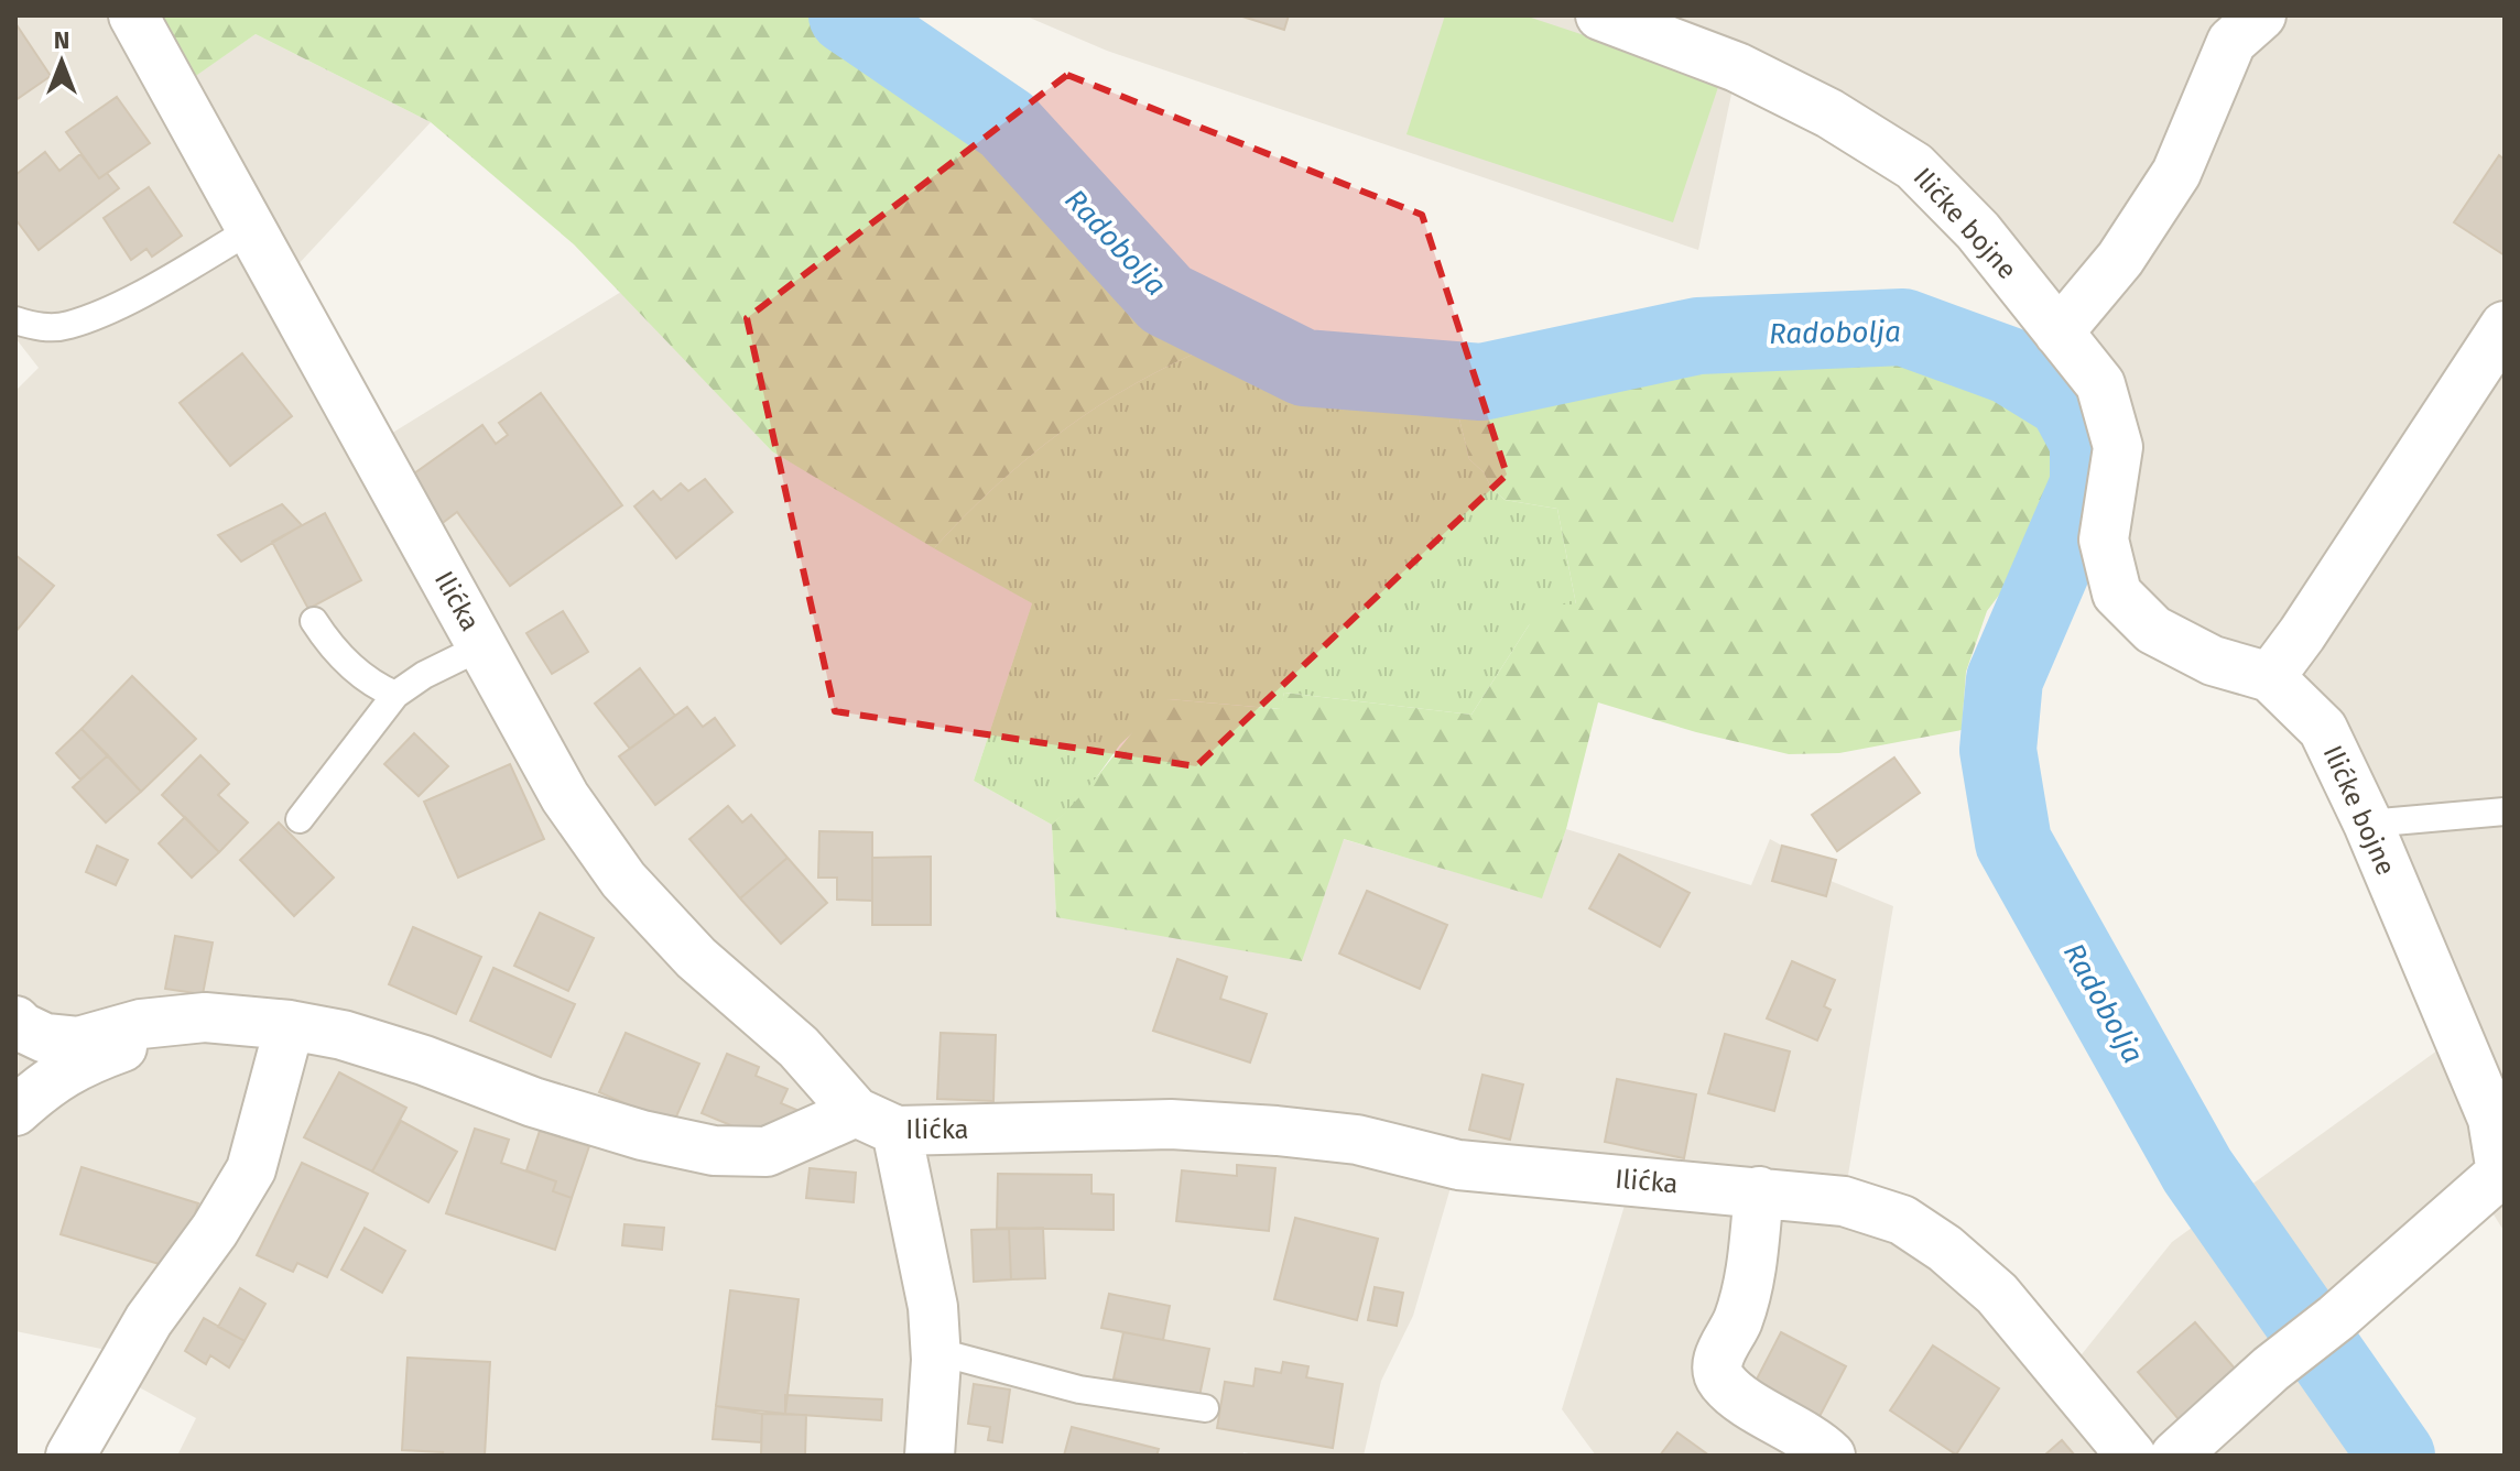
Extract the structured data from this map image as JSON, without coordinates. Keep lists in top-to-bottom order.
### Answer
{
  "streets": {
    "street": ["Ilićke bojne", "Ilićka"]
  },
  "water": ["Radobolja"],
  "north": "top"
}
